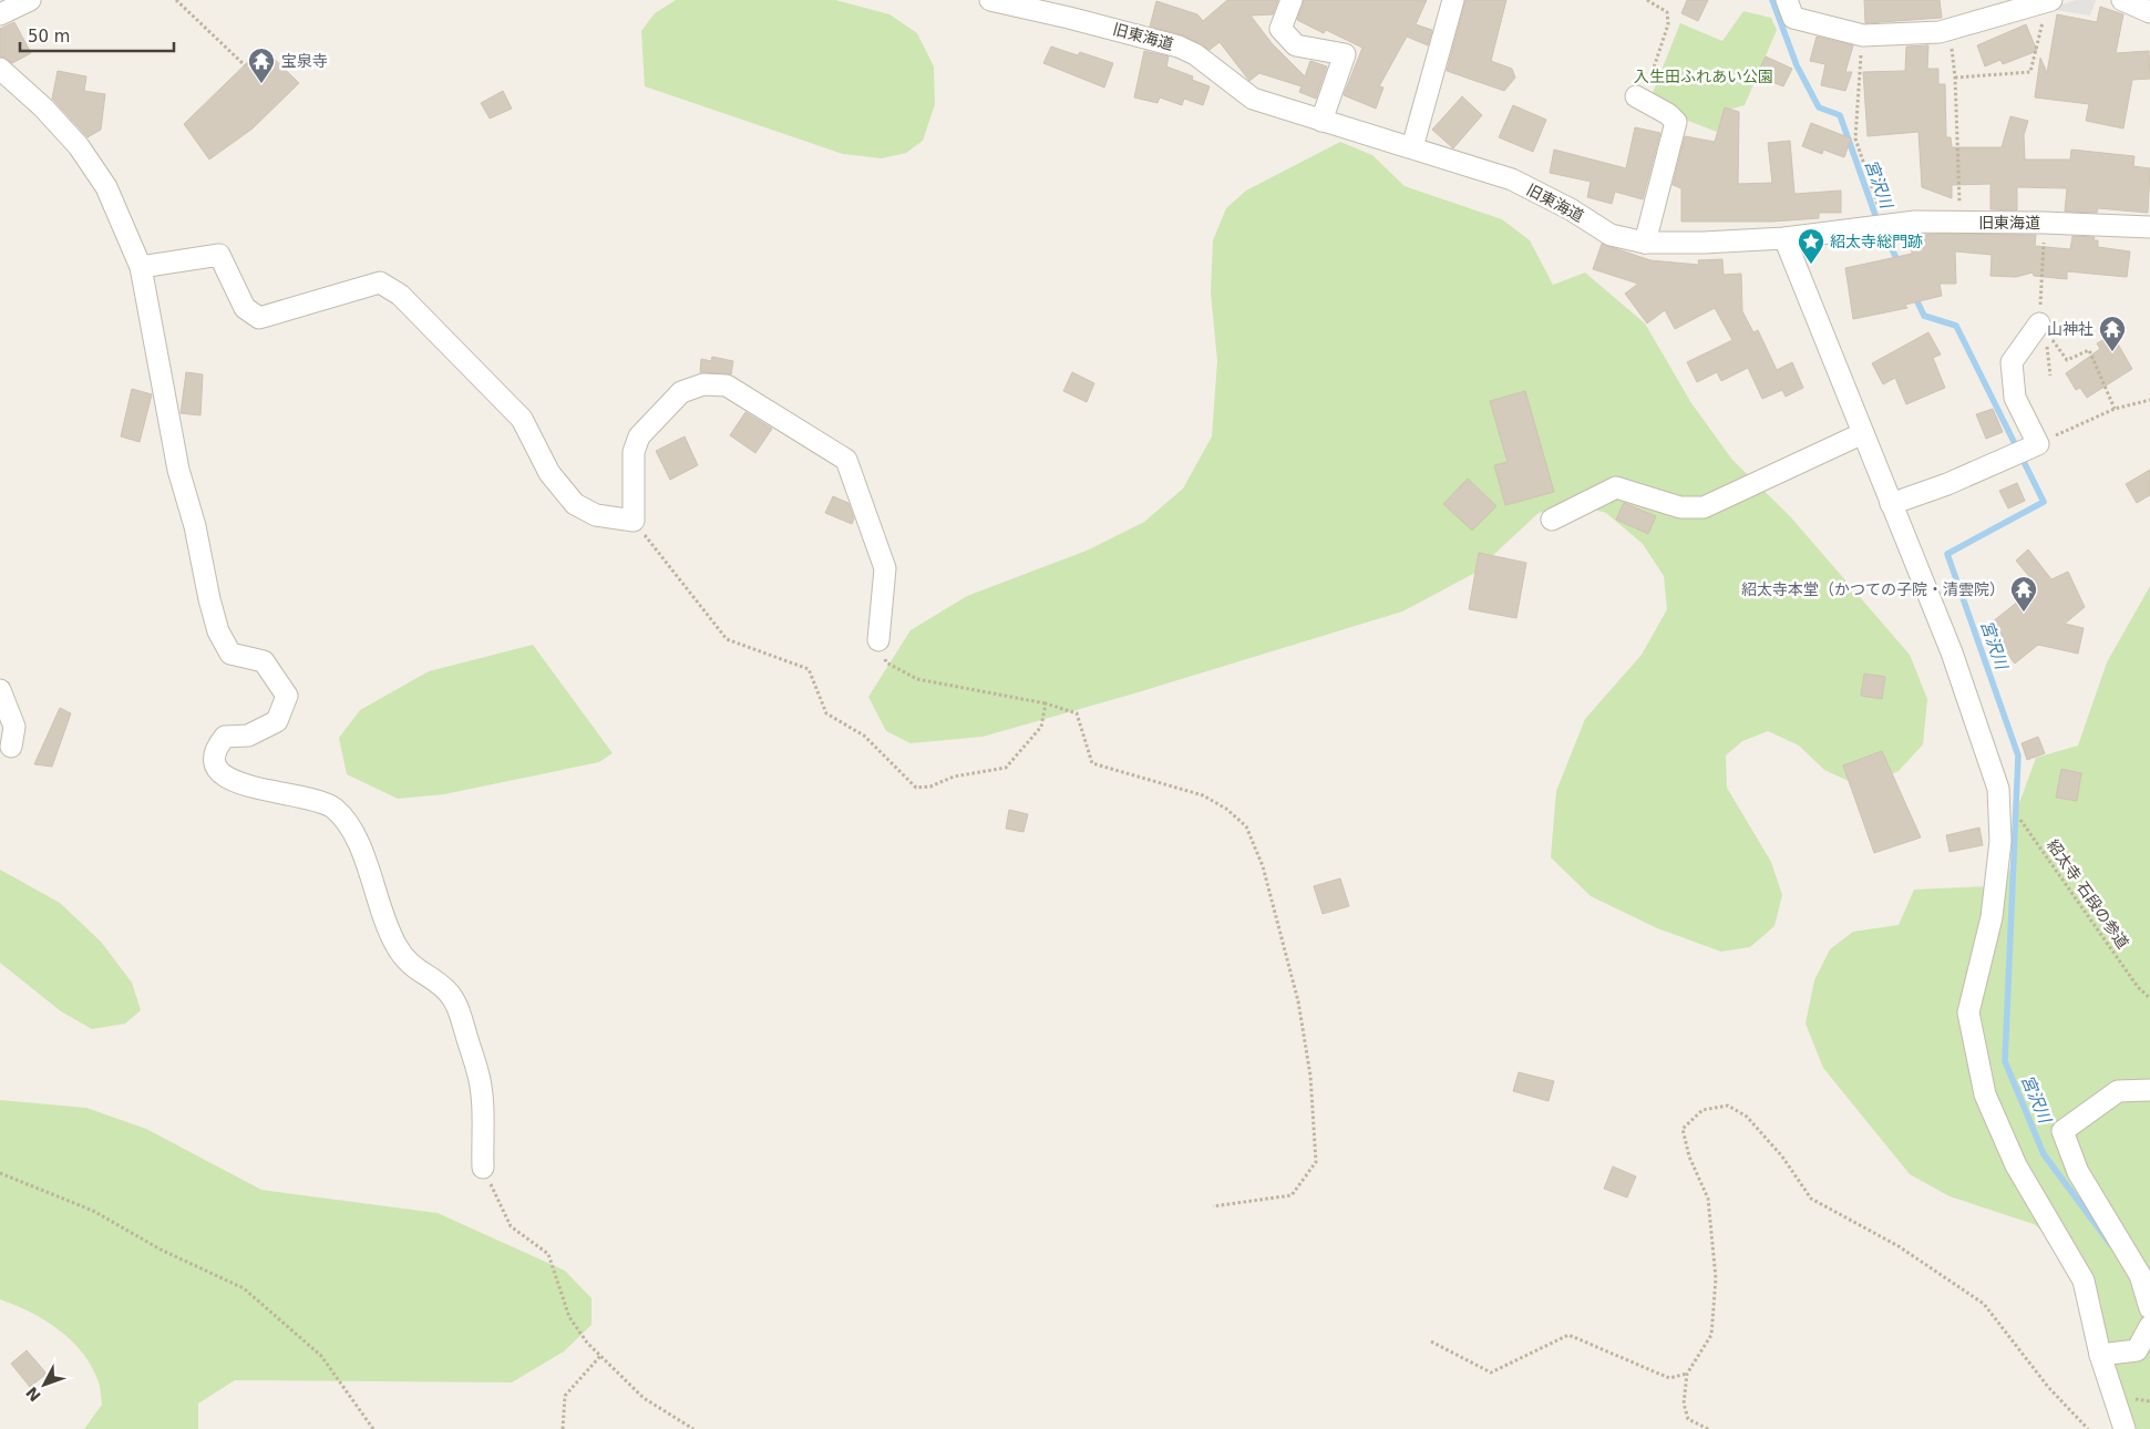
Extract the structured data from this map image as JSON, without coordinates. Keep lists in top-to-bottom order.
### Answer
{
  "streets": {
    "street": ["旧東海道"],
    "path": ["紹太寺 石段の参道"]
  },
  "water": ["宮沢川"],
  "parks": ["入生田ふれあい公園"],
  "places": {
    "temple": ["宝泉寺", "山神社", "紹太寺本堂（かつての子院・清雲院）"],
    "place": ["紹太寺総門跡"]
  },
  "scale_bar": "50 m",
  "north": "bottom left"
}
